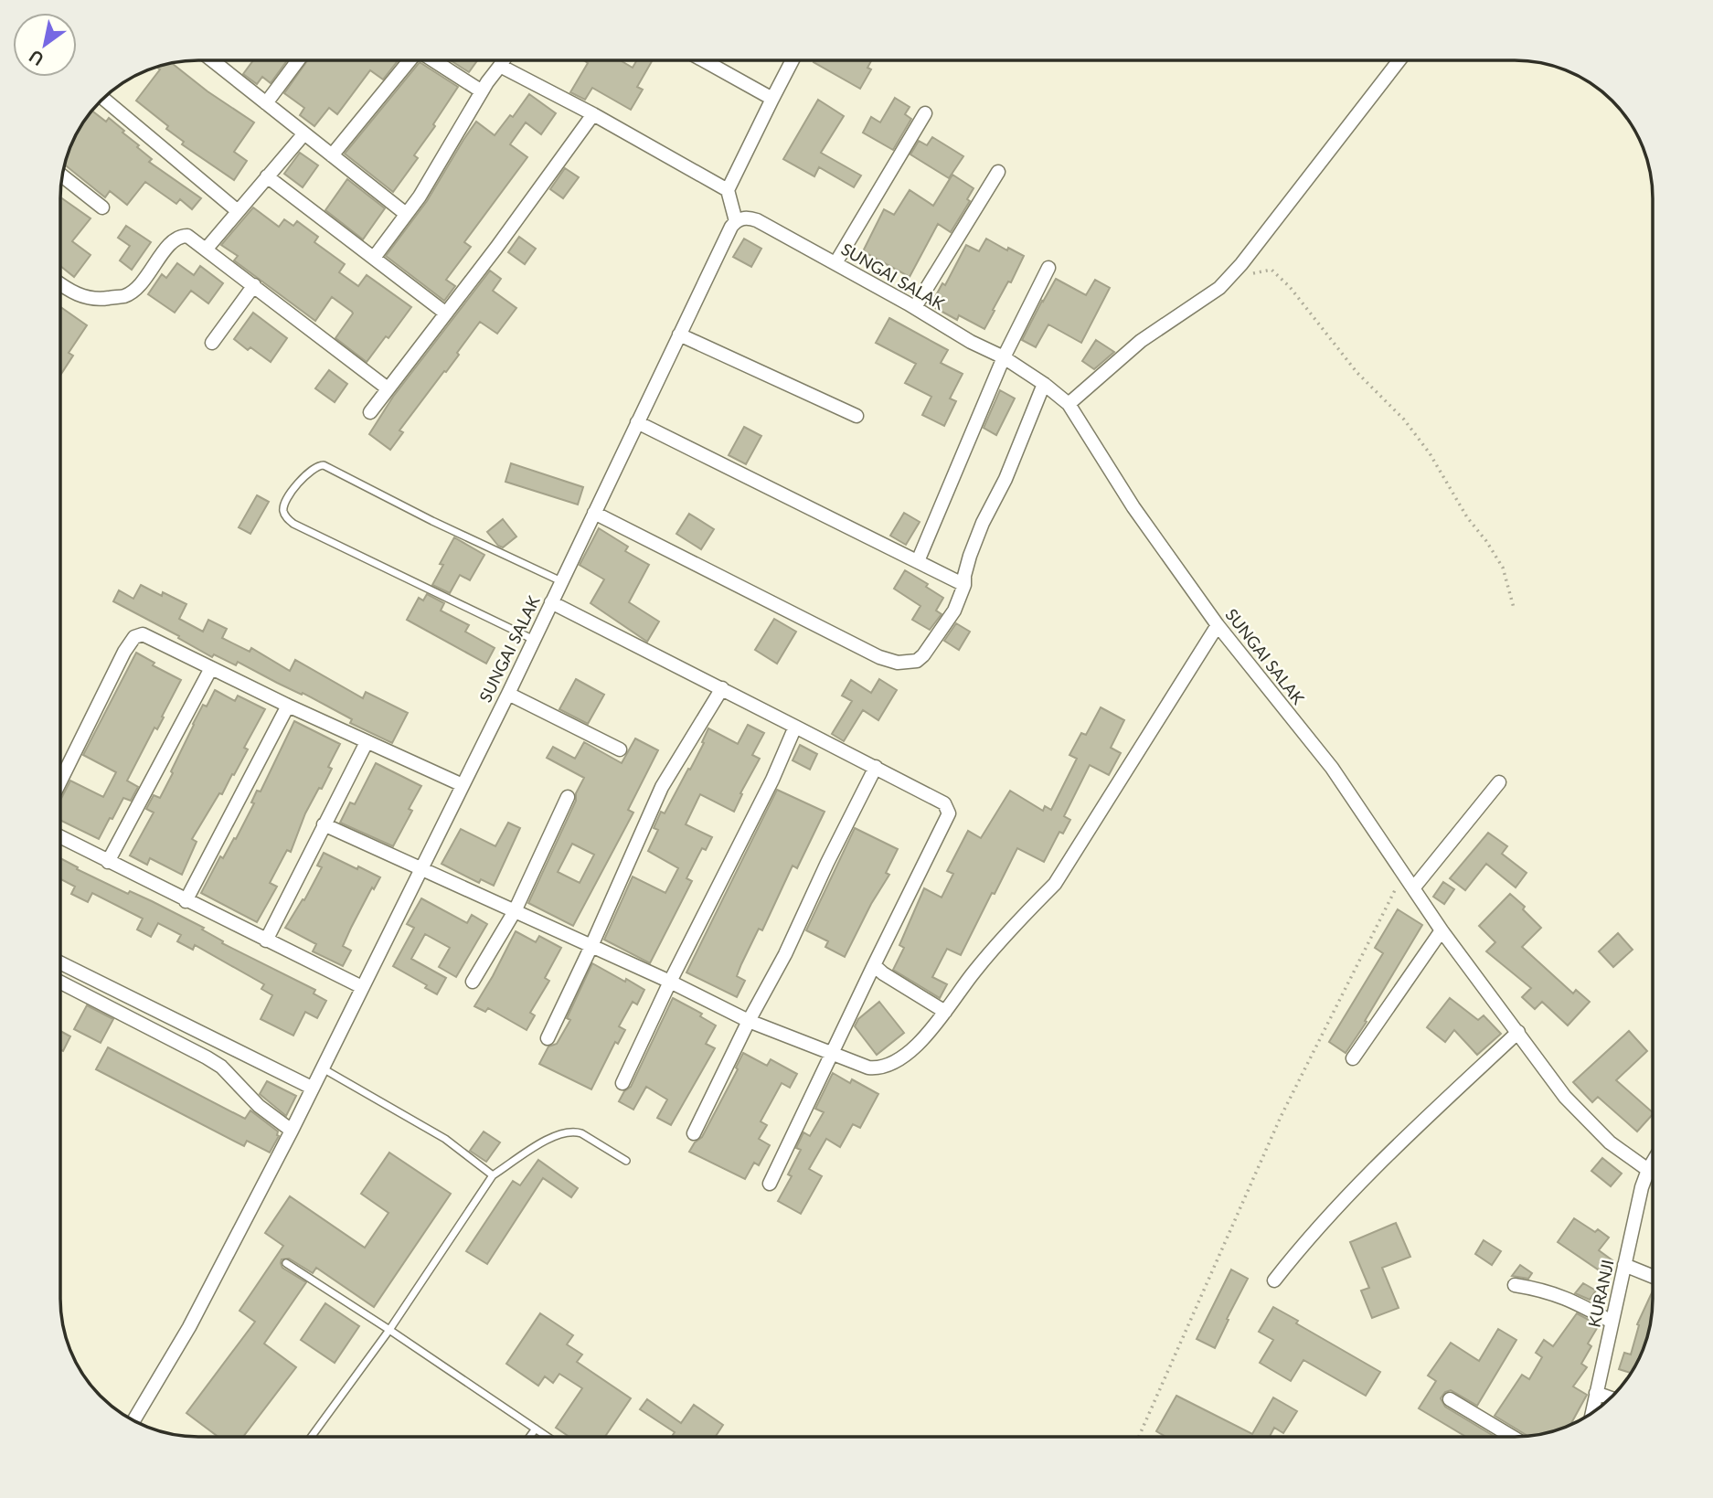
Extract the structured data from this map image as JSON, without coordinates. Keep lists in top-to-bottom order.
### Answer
{
  "streets": {
    "street": ["SUNGAI SALAK", "KURANJI"]
  },
  "crossings": [
    ["SUNGAI SALAK", "KURANJI"]
  ],
  "north": "bottom left"
}
